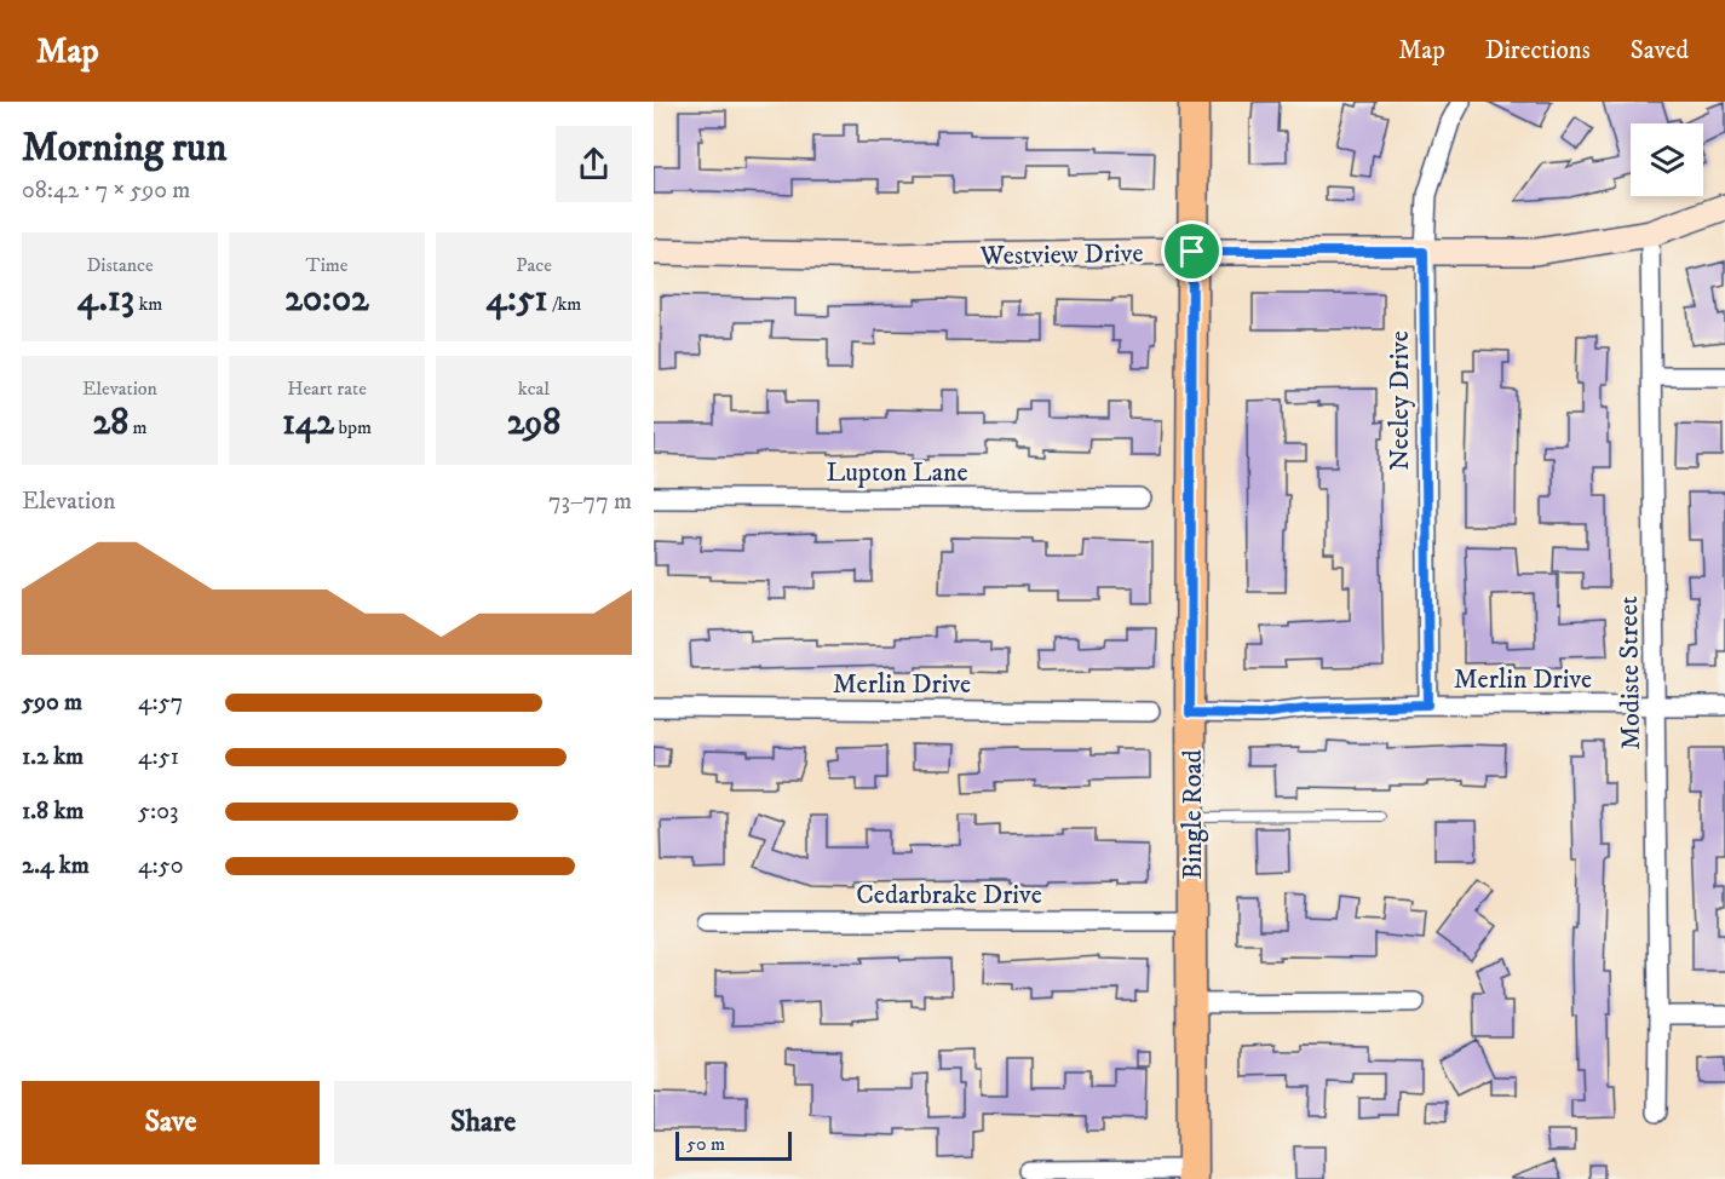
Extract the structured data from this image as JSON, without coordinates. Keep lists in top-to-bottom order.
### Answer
{
  "streets": {
    "main road": ["Westview Drive", "Bingle Road"],
    "street": [
      "Neeley Drive",
      "Lupton Lane",
      "Modiste Street",
      "Merlin Drive",
      "Cedarbrake Drive"
    ]
  },
  "crossings": [
    ["Westview Drive", "Neeley Drive"],
    ["Westview Drive", "Modiste Street"],
    ["Westview Drive", "Bingle Road"],
    ["Neeley Drive", "Merlin Drive"],
    ["Modiste Street", "Merlin Drive"],
    ["Merlin Drive", "Bingle Road"],
    ["Bingle Road", "Cedarbrake Drive"]
  ],
  "scale_bar": "50 m",
  "page": {
    "header": "Map",
    "nav": ["Map", "Directions", "Saved"],
    "heading": ["Morning run", "08:42 · 7 × 590 m"],
    "stats": [
      ["Distance", "4.13 km"],
      ["Time", "20:02"],
      ["Pace", "4:51 /km"],
      ["Elevation", "28 m"],
      ["Heart rate", "142 bpm"],
      ["kcal", "298"]
    ],
    "chart": ["Elevation", "73–77 m"],
    "list": [
      {
        "name": "590 m",
        "note": "4:57"
      },
      {
        "name": "1.2 km",
        "note": "4:51"
      },
      {
        "name": "1.8 km",
        "note": "5:03"
      },
      {
        "name": "2.4 km",
        "note": "4:50"
      }
    ],
    "buttons": ["Save", "Share"],
    "scale": "50 m"
  }
}
